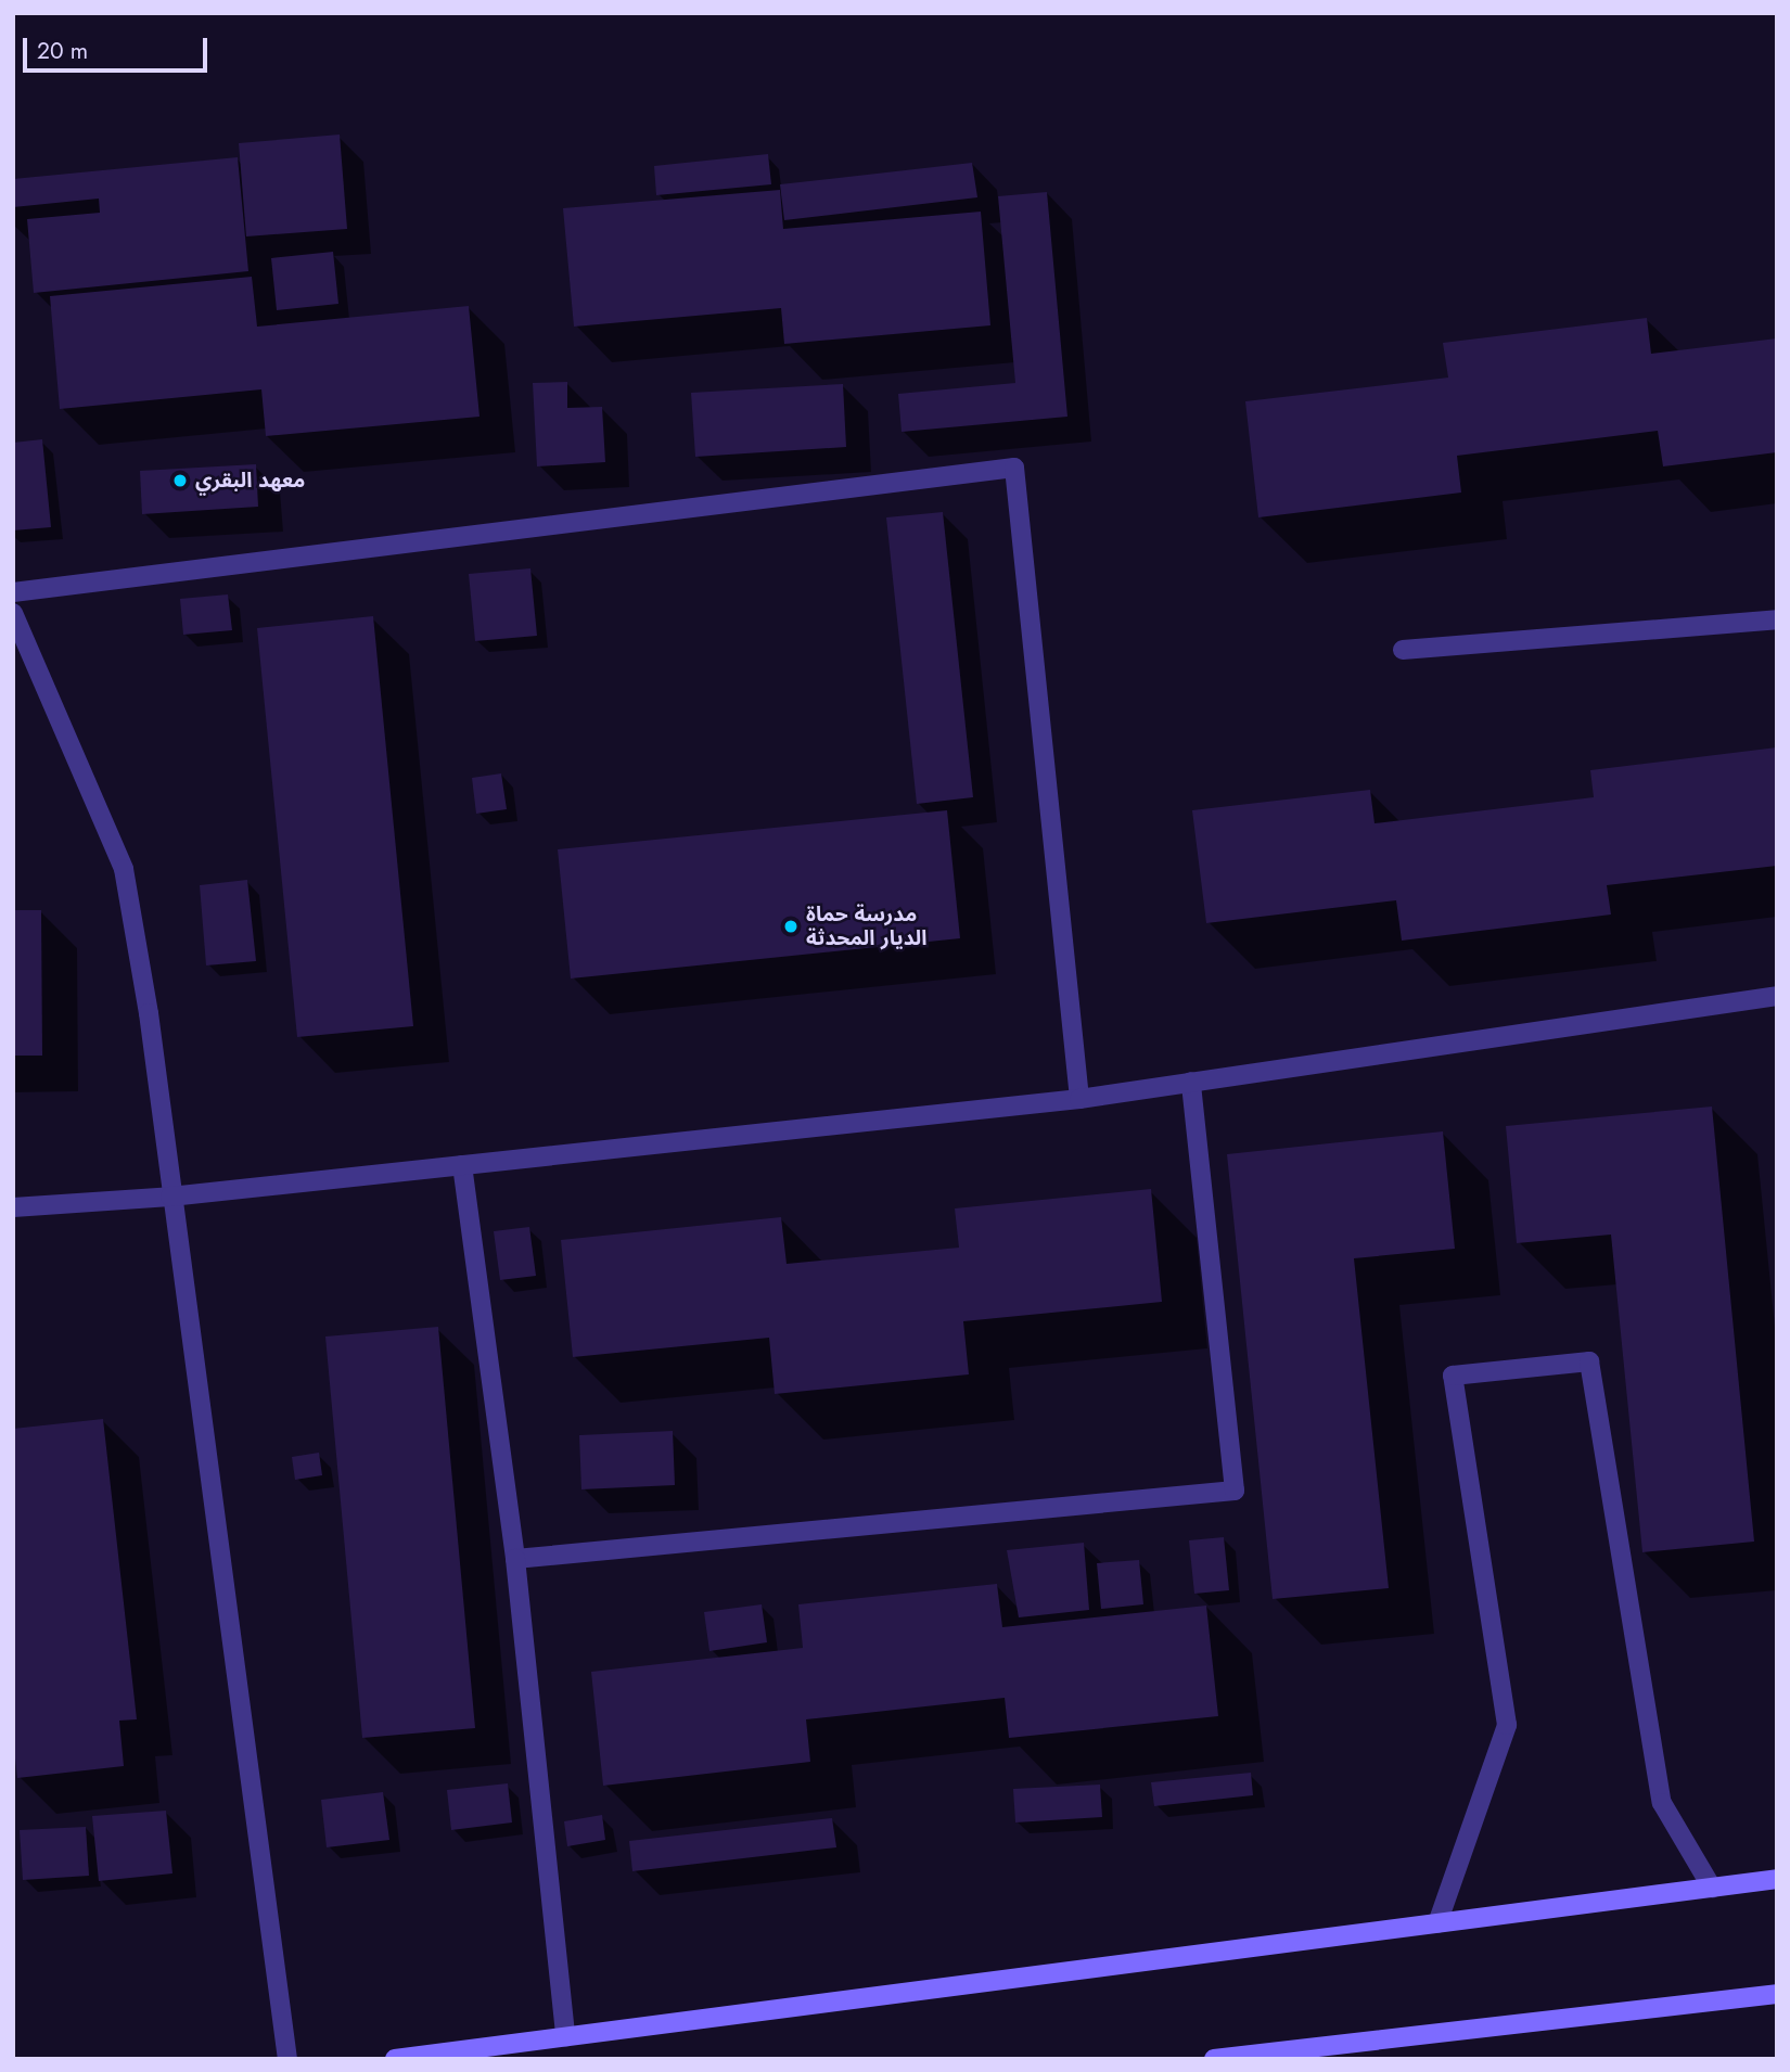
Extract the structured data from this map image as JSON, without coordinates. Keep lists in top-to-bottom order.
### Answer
{
  "places": ["معهد البقري", "مدرسة حماة الديار المحدثة"],
  "scale_bar": "20 m"
}
